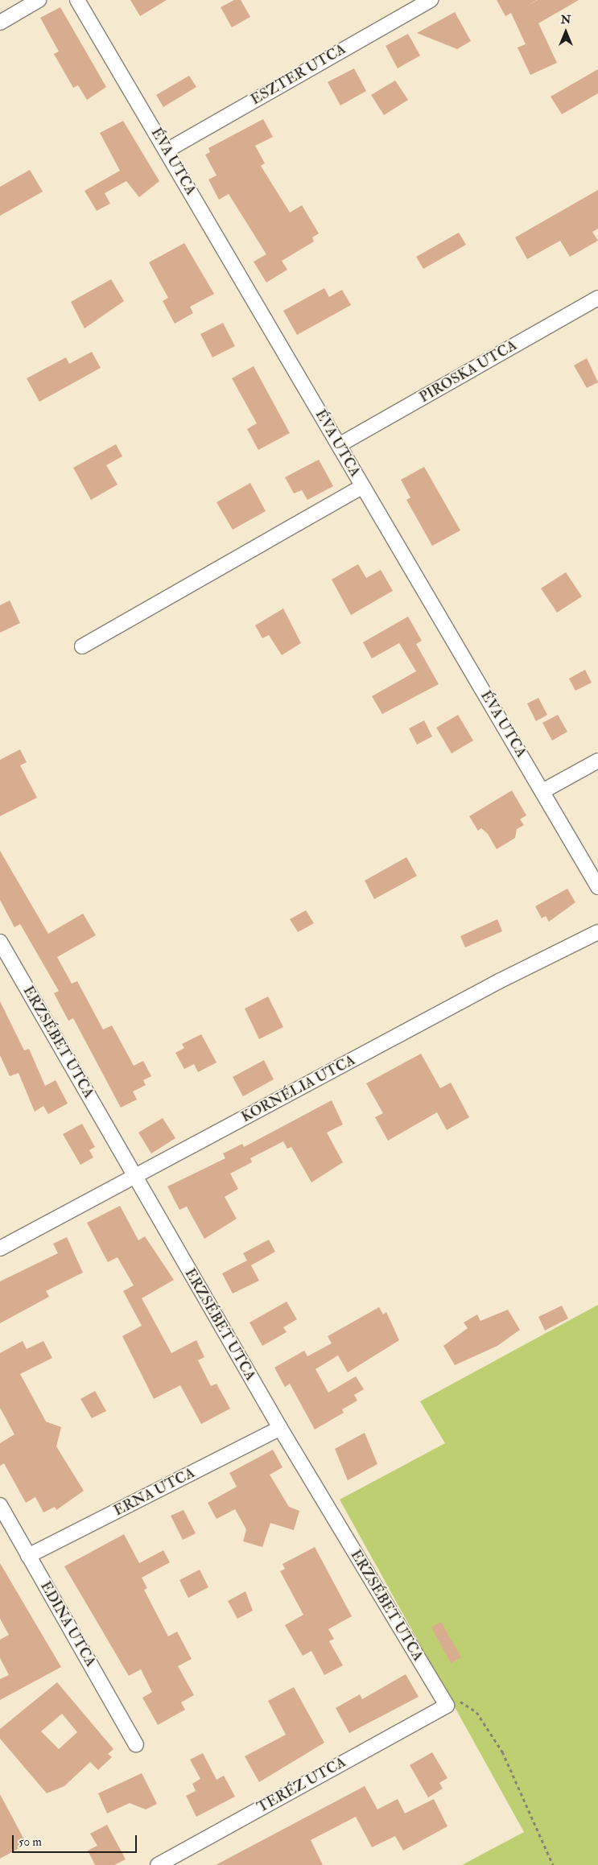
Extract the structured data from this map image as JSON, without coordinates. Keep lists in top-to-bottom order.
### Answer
{
  "streets": {
    "street": [
      "ESZTER UTCA",
      "ÉVA UTCA",
      "PIROSKA UTCA",
      "ERZSÉBET UTCA",
      "KORNÉLIA UTCA",
      "ERNA UTCA",
      "EDINA UTCA",
      "TERÉZ UTCA"
    ]
  },
  "crossings": [
    ["ESZTER UTCA", "ÉVA UTCA"],
    ["ÉVA UTCA", "PIROSKA UTCA"],
    ["ERZSÉBET UTCA", "KORNÉLIA UTCA"],
    ["ERZSÉBET UTCA", "ERNA UTCA"],
    ["ERZSÉBET UTCA", "TERÉZ UTCA"],
    ["ERNA UTCA", "EDINA UTCA"]
  ],
  "scale_bar": "50 m",
  "north": "top"
}
